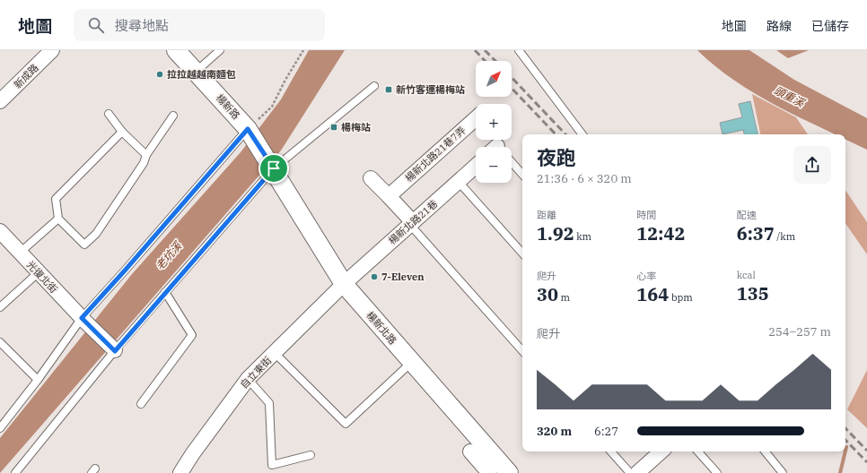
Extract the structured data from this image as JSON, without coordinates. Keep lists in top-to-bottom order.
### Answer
{
  "streets": {
    "street": [
      "新成路",
      "楊新路",
      "楊新北路21巷7弄",
      "楊新北路21巷",
      "光復北街",
      "楊新北路",
      "自立東街"
    ]
  },
  "crossings": [
    ["楊新路", "楊新北路"],
    ["楊新北路21巷", "楊新北路"],
    ["楊新北路21巷", "自立東街"],
    ["楊新北路", "自立東街"]
  ],
  "water": ["頭重溪", "老坑溪"],
  "places": {
    "other": ["拉拉越越南麵包", "7-Eleven"],
    "transit": ["新竹客運楊梅站", "楊梅站"]
  },
  "north": "top right",
  "page": {
    "header": "地圖",
    "search": "搜尋地點",
    "nav": ["地圖", "路線", "已儲存"],
    "map_buttons": ["+", "−"],
    "heading": ["夜跑", "21:36 · 6 × 320 m"],
    "stats": [
      ["距離", "1.92 km"],
      ["時間", "12:42"],
      ["配速", "6:37 /km"],
      ["爬升", "30 m"],
      ["心率", "164 bpm"],
      ["kcal", "135"]
    ],
    "chart": ["爬升", "254–257 m"],
    "list": [
      {
        "name": "320 m",
        "note": "6:27"
      }
    ]
  }
}
